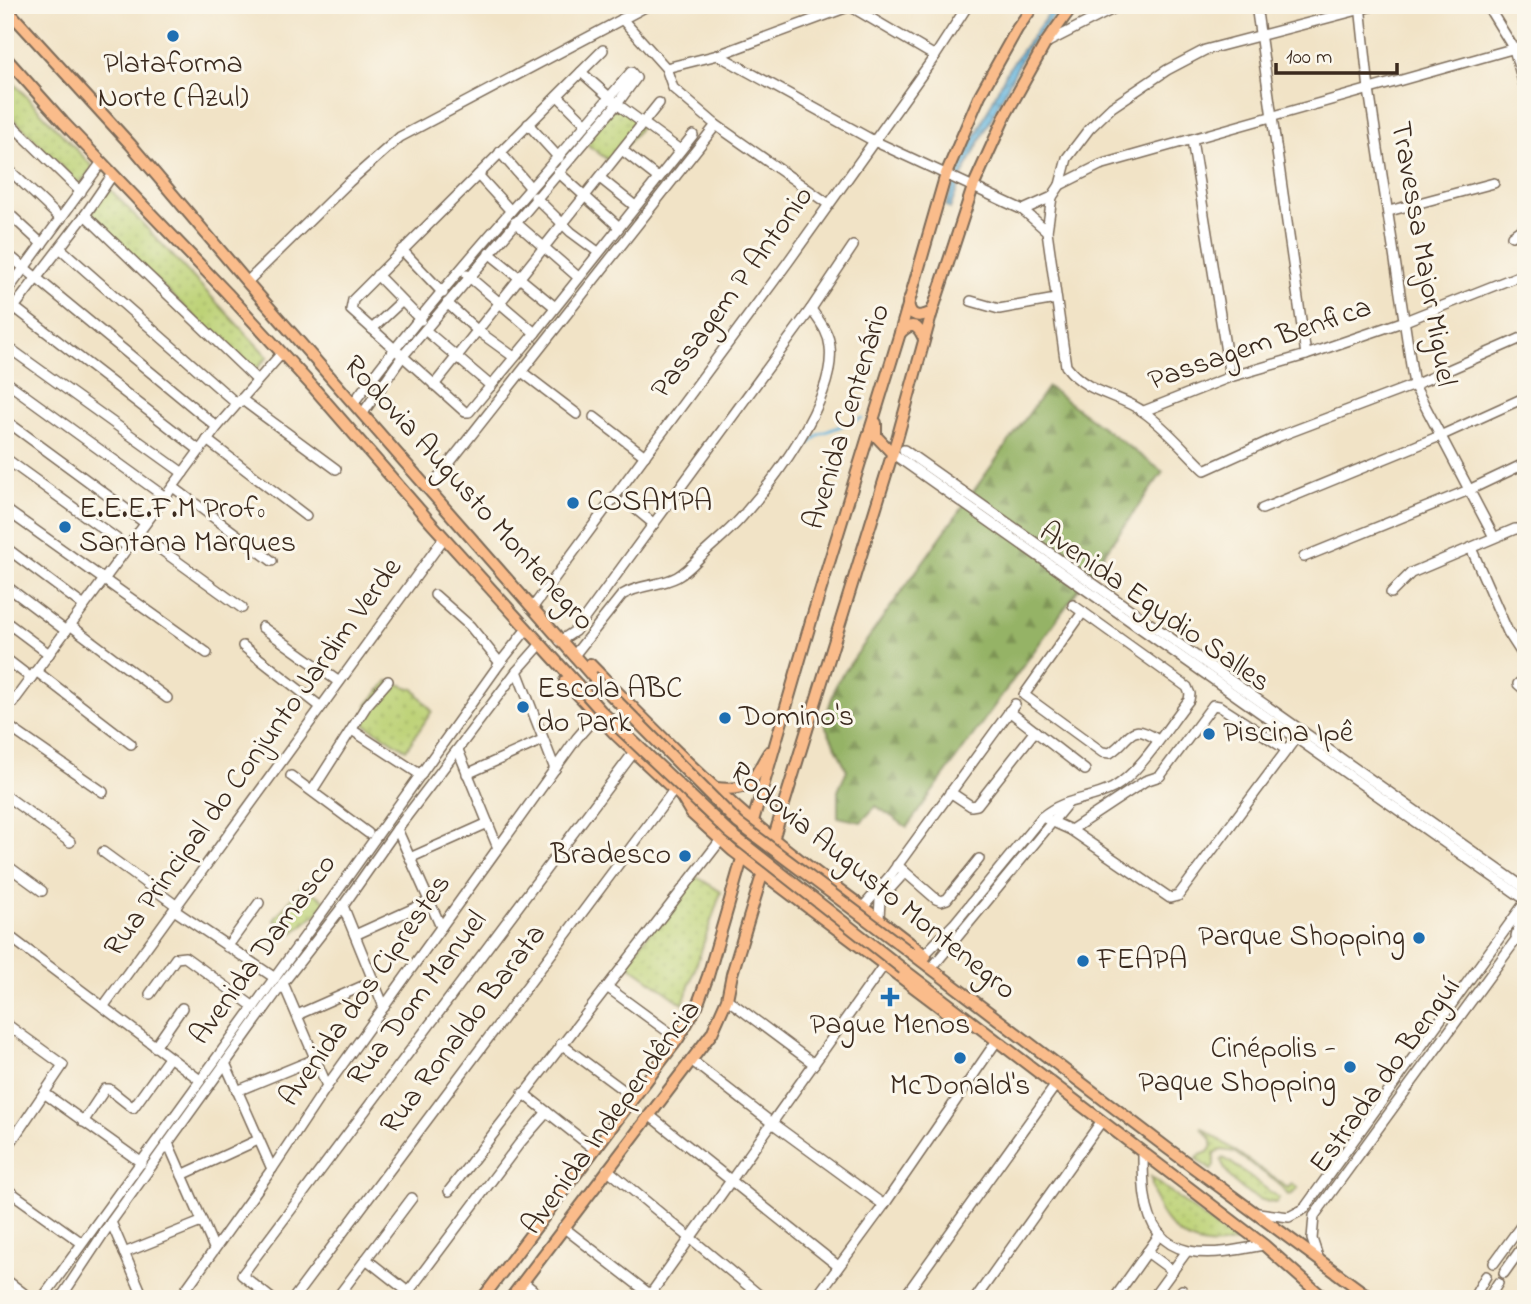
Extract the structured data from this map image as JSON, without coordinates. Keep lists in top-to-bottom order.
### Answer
{
  "streets": {
    "main road": ["Avenida Centenário", "Rodovia Augusto Montenegro", "Avenida Independência"],
    "street": [
      "Travessa Major Miguel",
      "Passagem P Antonio",
      "Passagem Benfica",
      "Avenida Egydio Salles",
      "Rua Principal do Conjunto Jardim Verde",
      "Avenida Damasco",
      "Avenida dos Ciprestes",
      "Rua Dom Manuel",
      "Rua Ronaldo Barata",
      "Estrada do Benguí"
    ]
  },
  "crossings": [
    ["Travessa Major Miguel", "Passagem Benfica"],
    ["Passagem P Antonio", "Rodovia Augusto Montenegro"],
    ["Avenida Centenário", "Rodovia Augusto Montenegro"],
    ["Avenida Centenário", "Avenida Egydio Salles"],
    ["Avenida Centenário", "Avenida Independência"],
    ["Rodovia Augusto Montenegro", "Rua Principal do Conjunto Jardim Verde"],
    ["Rodovia Augusto Montenegro", "Avenida Damasco"],
    ["Rodovia Augusto Montenegro", "Avenida dos Ciprestes"],
    ["Rodovia Augusto Montenegro", "Rua Dom Manuel"],
    ["Rodovia Augusto Montenegro", "Rua Ronaldo Barata"],
    ["Rodovia Augusto Montenegro", "Avenida Independência"],
    ["Avenida Egydio Salles", "Estrada do Benguí"]
  ],
  "places": {
    "other": [
      "Plataforma Norte (Azul)",
      "COSAMPA",
      "E.E.E.F.M Profº Santana Marques",
      "Escola ABC do Park",
      "Domino's",
      "Piscina Ipê",
      "Bradesco",
      "Parque Shopping",
      "FEAPA",
      "McDonald's",
      "Cinépolis - Paque Shopping"
    ],
    "health": ["Pague Menos"]
  },
  "scale_bar": "100 m"
}
